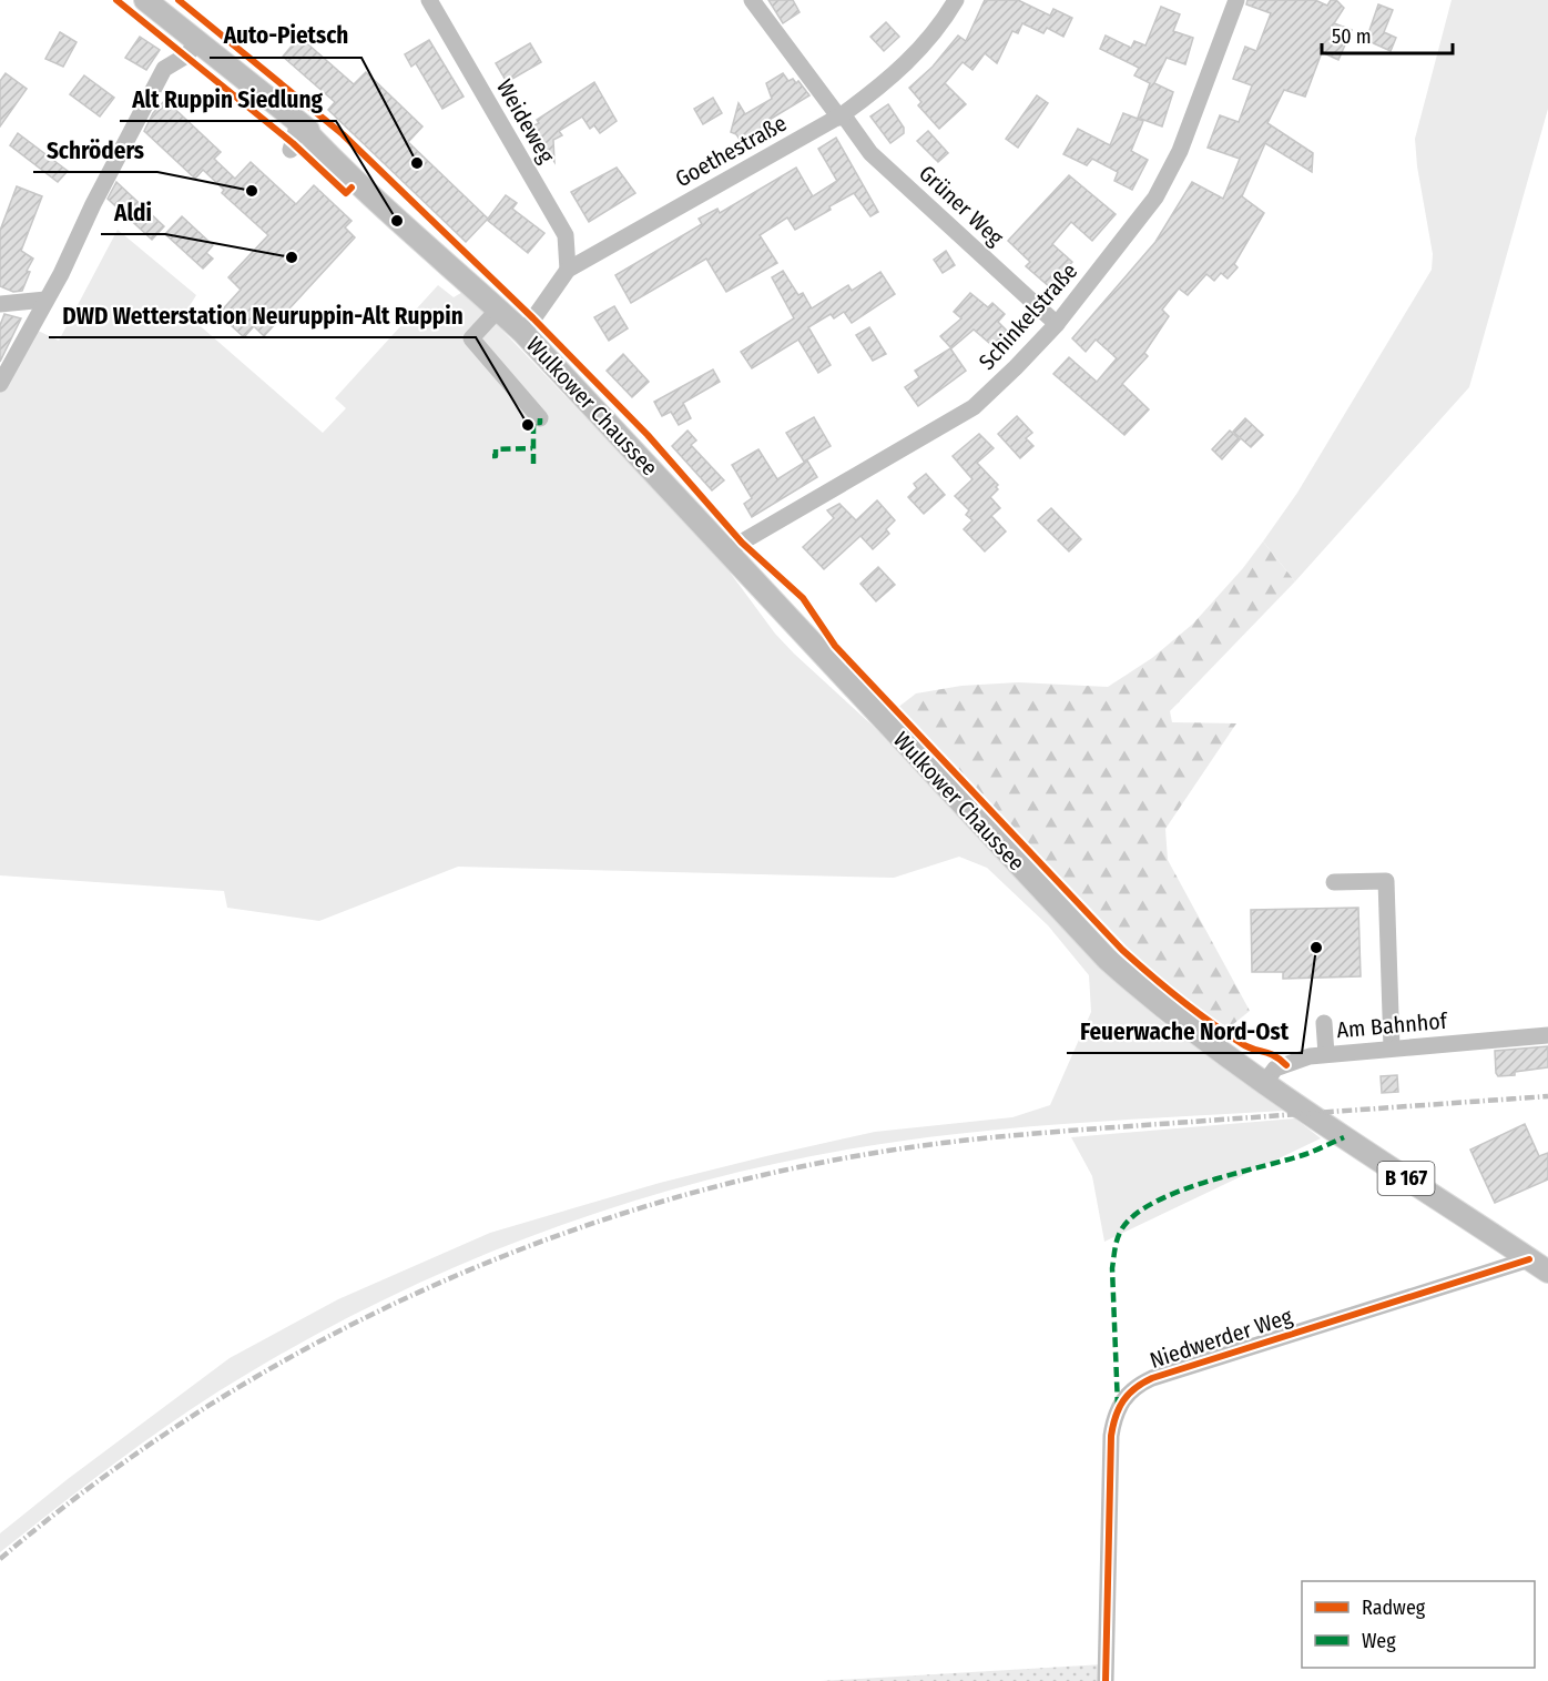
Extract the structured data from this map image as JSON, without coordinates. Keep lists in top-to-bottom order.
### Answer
{
  "streets": {
    "main road": ["Wulkower Chaussee", "B 167"],
    "street": [
      "Weideweg",
      "Goethestraße",
      "Grüner Weg",
      "Schinkelstraße",
      "Am Bahnhof",
      "Niedwerder Weg"
    ]
  },
  "crossings": [
    ["Weideweg", "Goethestraße"],
    ["Goethestraße", "Grüner Weg"],
    ["Goethestraße", "Wulkower Chaussee"],
    ["Grüner Weg", "Schinkelstraße"],
    ["Schinkelstraße", "Wulkower Chaussee"],
    ["Wulkower Chaussee", "Am Bahnhof"],
    ["Wulkower Chaussee", "Niedwerder Weg"]
  ],
  "places": [
    "Auto-Pietsch",
    "Schröders",
    "Alt Ruppin Siedlung",
    "Aldi",
    "DWD Wetterstation Neuruppin-Alt Ruppin",
    "Feuerwache Nord-Ost"
  ],
  "legend": ["Radweg", "Weg"],
  "scale_bar": "50 m"
}
